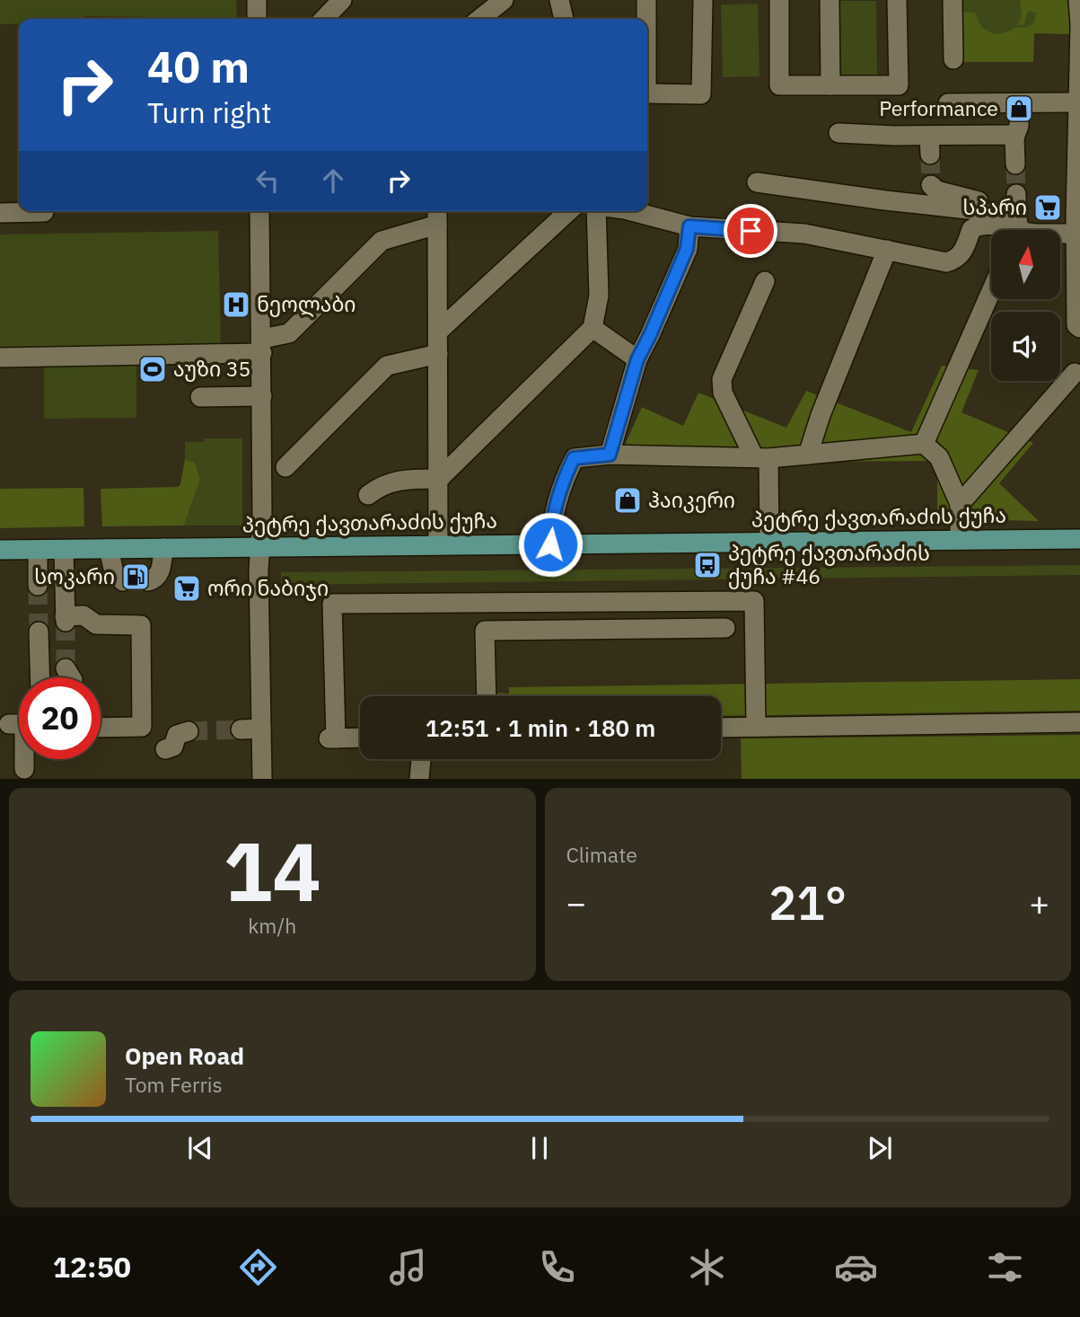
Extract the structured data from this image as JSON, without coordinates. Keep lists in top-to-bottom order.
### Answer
{
  "streets": {
    "main road": ["პეტრე ქავთარაძის ქუჩა"]
  },
  "places": {
    "shop": ["Performance", "ჰაიკერი"],
    "supermarket": ["სპარი", "ორი ნაბიჯი"],
    "hospital": ["ნეოლაბი"],
    "sports": ["აუზი 35"],
    "bus stop": ["პეტრე ქავთარაძის ქუჩა #46"],
    "fuel station": ["სოკარი"]
  },
  "north": "top",
  "page": {
    "turn": ["40 m", "Turn right"],
    "limit": "20",
    "trip": "12:51 · 1 min · 180 m",
    "tile": [
      ["14", "km/h"],
      "Climate"
    ],
    "heat": ["−", "21°", "+"],
    "song": ["Open Road", "Tom Ferris"],
    "tabs": "12:50"
  }
}
